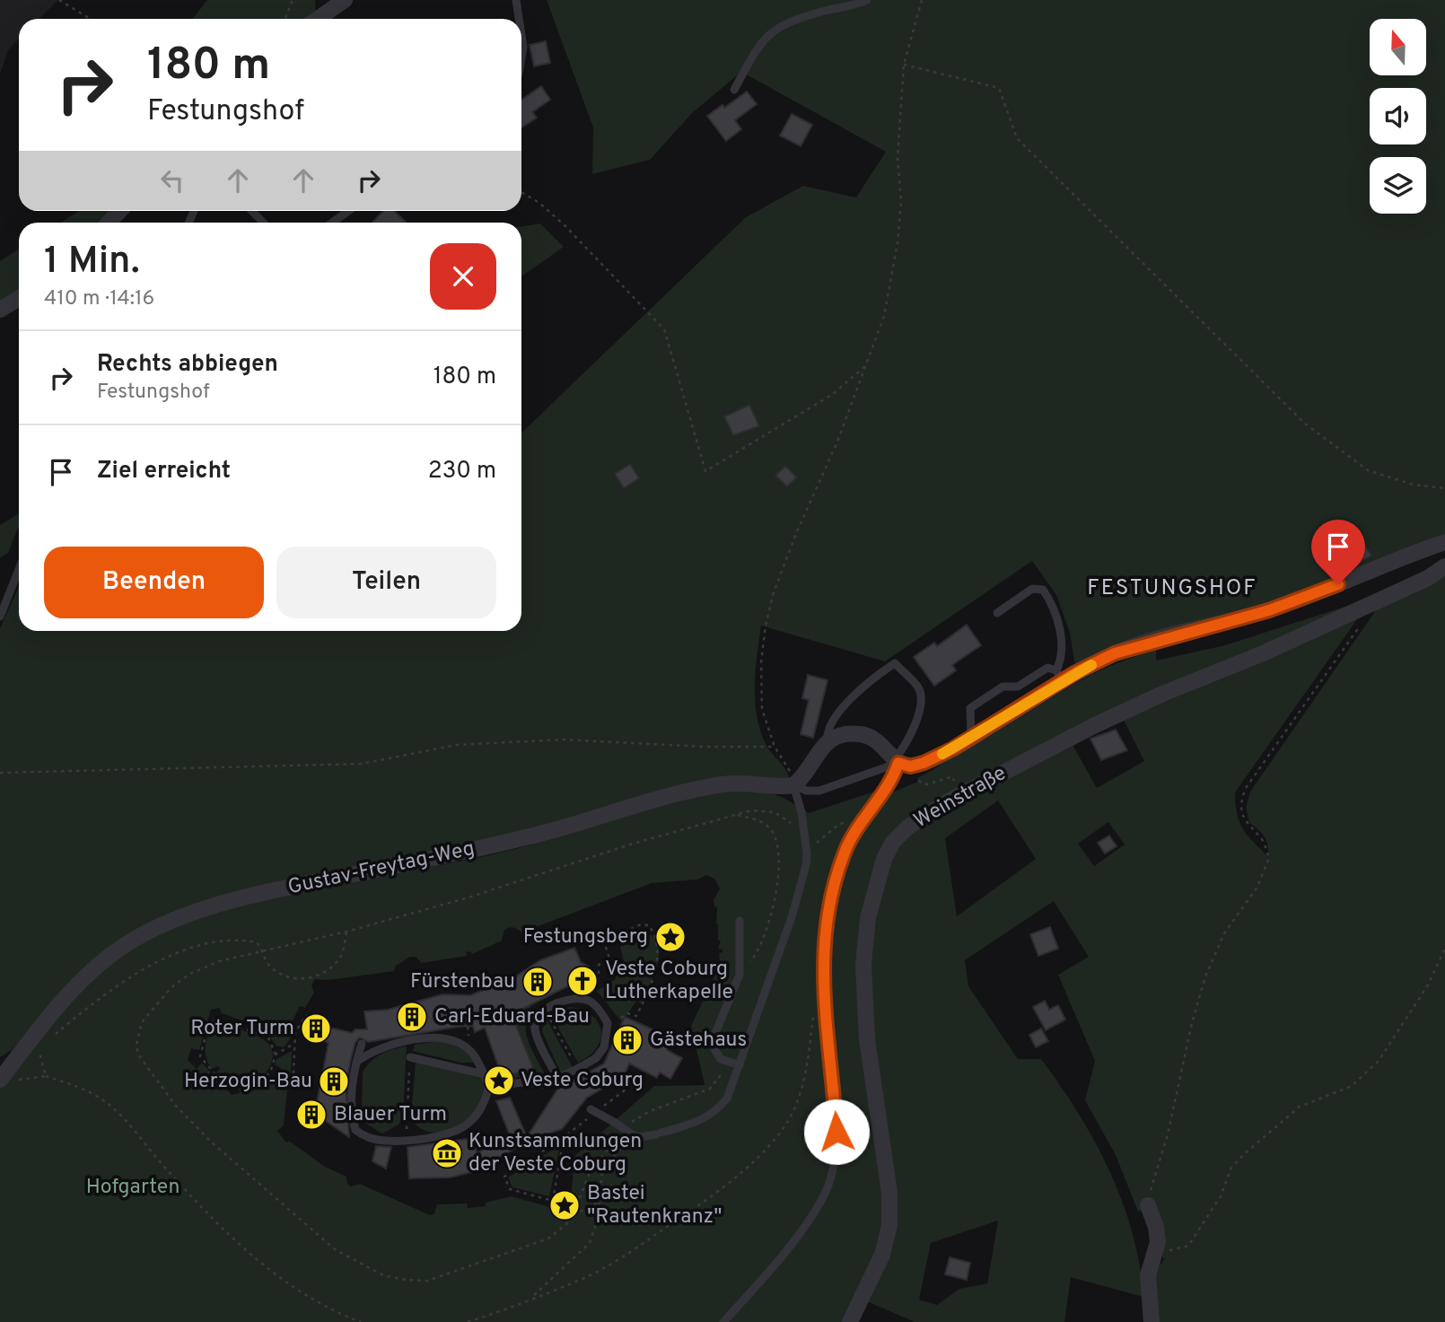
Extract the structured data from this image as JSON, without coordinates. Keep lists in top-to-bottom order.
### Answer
{
  "streets": {
    "street": ["Weinstraße", "Gustav-Freytag-Weg"]
  },
  "districts": ["FESTUNGSHOF"],
  "parks": ["Hofgarten"],
  "places": {
    "place": ["Festungsberg", "Veste Coburg", "Bastei \"Rautenkranz\""],
    "church": ["Veste Coburg Lutherkapelle"],
    "building": [
      "Fürstenbau",
      "Carl-Eduard-Bau",
      "Roter Turm",
      "Gästehaus",
      "Herzogin-Bau",
      "Blauer Turm"
    ],
    "museum": ["Kunstsammlungen der Veste Coburg"]
  },
  "north": "top",
  "page": {
    "turn": ["180 m", "Festungshof"],
    "heading": ["1 Min.", "410 m · 14:16"],
    "list": [
      {
        "name": "Rechts abbiegen",
        "note": "Festungshof",
        "value": "180 m"
      },
      {
        "name": "Ziel erreicht",
        "value": "230 m"
      }
    ],
    "buttons": ["Beenden", "Teilen"]
  }
}
